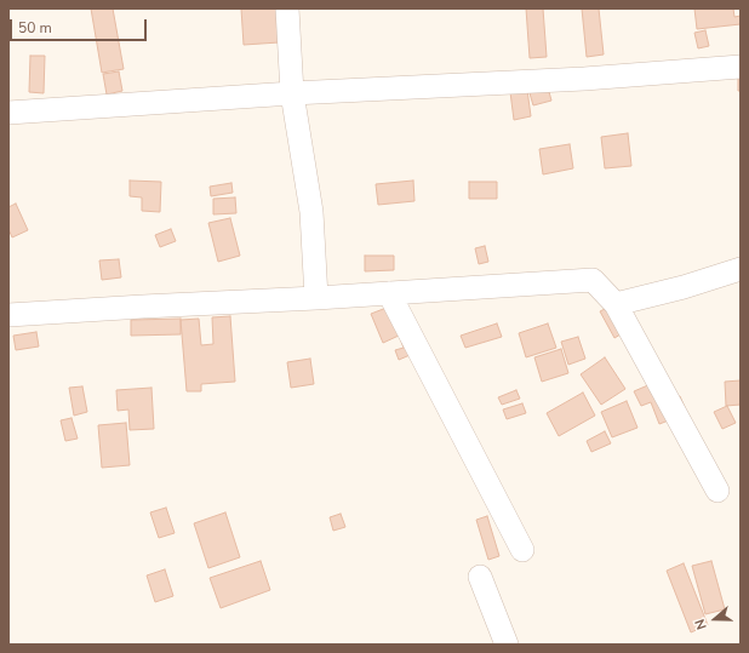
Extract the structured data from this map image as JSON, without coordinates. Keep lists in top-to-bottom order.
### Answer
{
  "scale_bar": "50 m",
  "north": "left"
}
